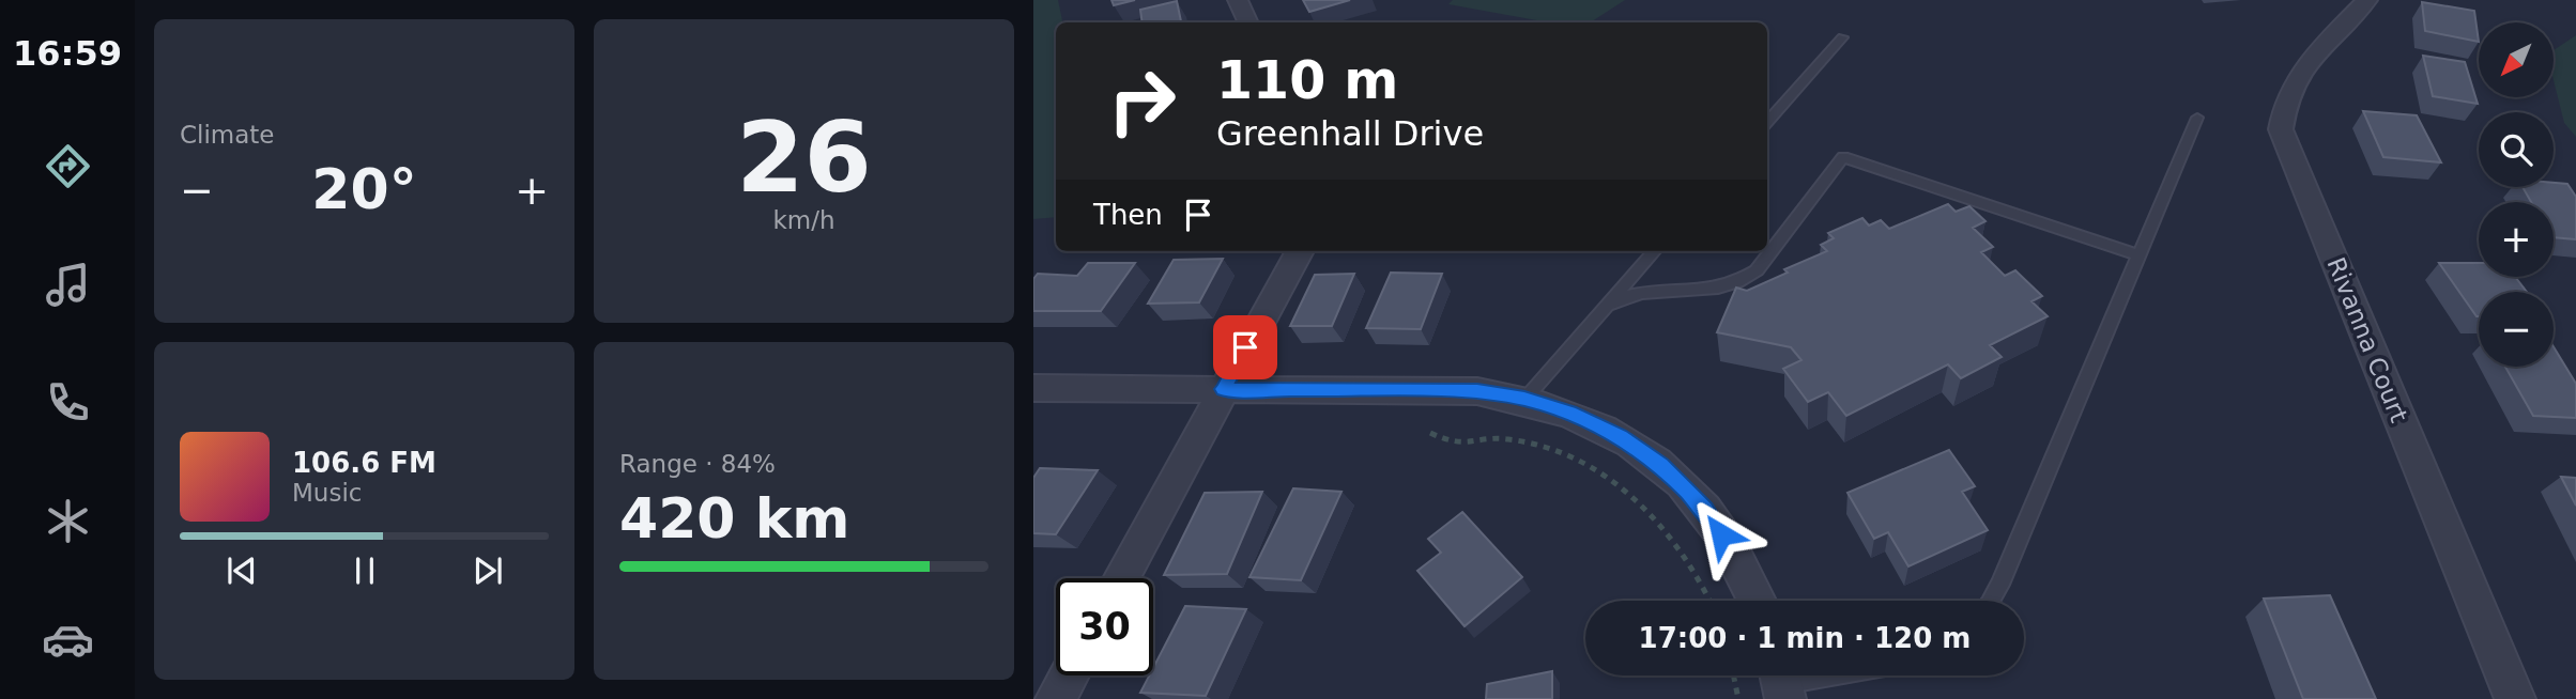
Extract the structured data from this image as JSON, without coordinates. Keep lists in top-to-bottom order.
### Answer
{
  "streets": {
    "street": ["Rivanna Court"]
  },
  "north": "bottom left",
  "page": {
    "tabs": "16:59",
    "tile": [
      "Climate",
      ["26", "km/h"],
      ["Range · 84%", "420 km"]
    ],
    "map_buttons": ["+", "−"],
    "turn": ["110 m", "Greenhall Drive"],
    "heat": ["−", "20°", "+"],
    "then": "Then",
    "song": ["106.6 FM", "Music"],
    "limit": "30",
    "trip": "17:00 · 1 min · 120 m"
  }
}
